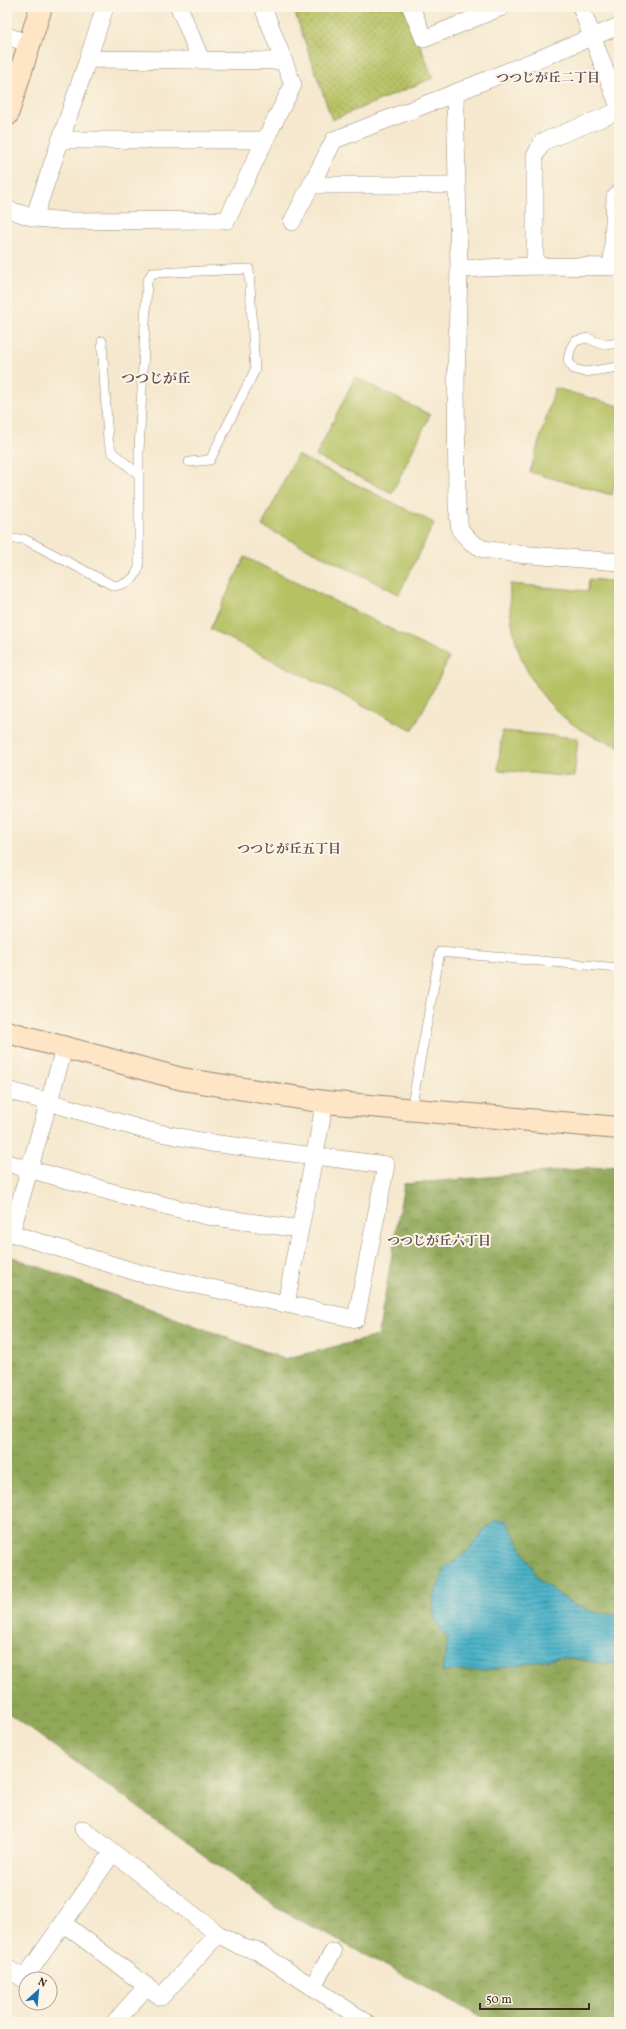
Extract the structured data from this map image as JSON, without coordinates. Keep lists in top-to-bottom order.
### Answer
{
  "districts": [
    "つつじが丘二丁目",
    "つつじが丘",
    "つつじが丘五丁目",
    "つつじが丘六丁目"
  ],
  "scale_bar": "50 m",
  "north": "top right"
}
